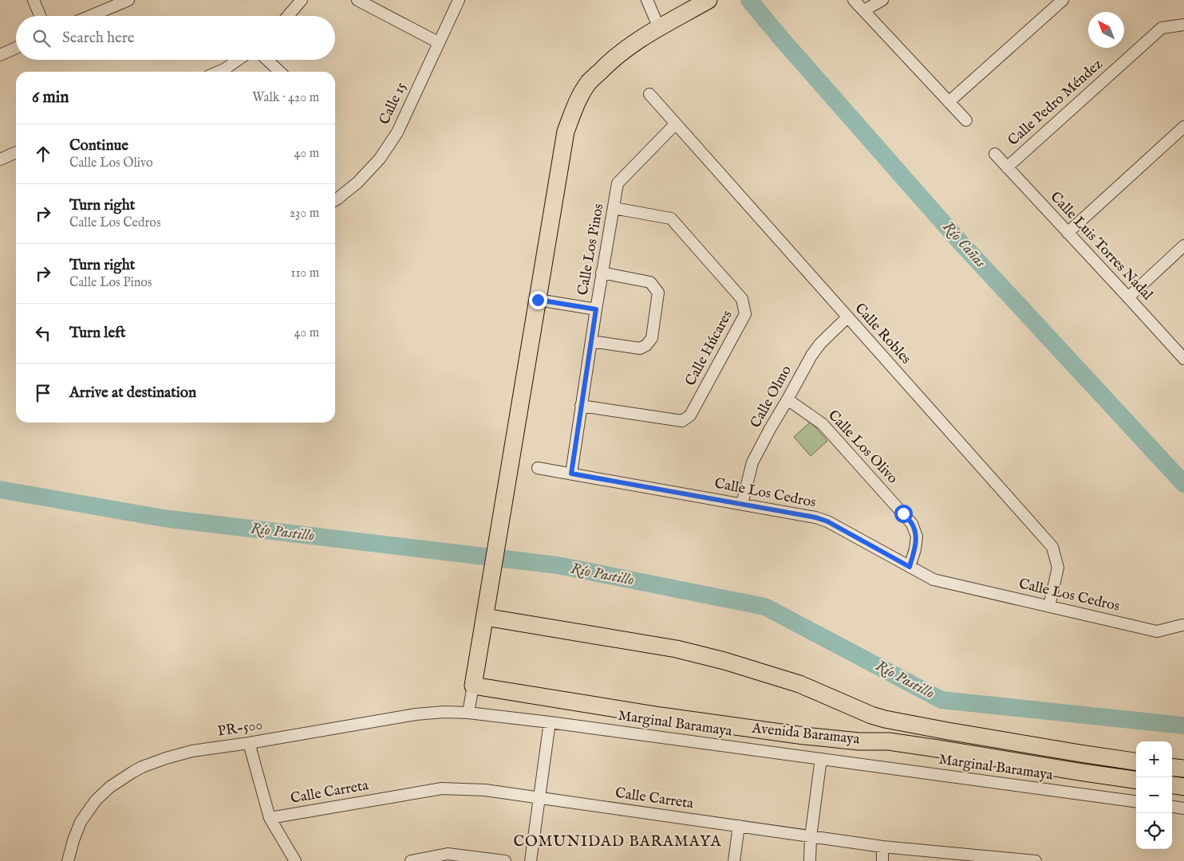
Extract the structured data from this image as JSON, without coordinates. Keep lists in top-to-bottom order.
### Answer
{
  "streets": {
    "highway": ["Avenida Baramaya"],
    "street": [
      "Calle Pedro Méndez",
      "Calle 15",
      "Calle Luis Torres Nadal",
      "Calle Los Pinos",
      "Calle Robles",
      "Calle Húcares",
      "Calle Olmo",
      "Calle Los Olivo",
      "Calle Los Cedros",
      "Marginal Baramaya",
      "PR-500",
      "Calle Carreta"
    ]
  },
  "crossings": [
    ["Calle Pedro Méndez", "Calle Luis Torres Nadal"],
    ["Calle Los Pinos", "Calle Robles"],
    ["Calle Los Pinos", "Calle Húcares"],
    ["Calle Los Pinos", "Calle Los Cedros"],
    ["Calle Robles", "Calle Olmo"],
    ["Calle Robles", "Calle Los Cedros"],
    ["Calle Olmo", "Calle Los Olivo"],
    ["Calle Olmo", "Calle Los Cedros"],
    ["Calle Los Olivo", "Calle Los Cedros"],
    ["Marginal Baramaya", "PR-500"]
  ],
  "districts": ["COMUNIDAD BARAMAYA"],
  "water": ["Río Cañas", "Río Pastillo"],
  "north": "top left",
  "page": {
    "search": "Search here",
    "heading": ["6 min", "Walk · 420 m"],
    "list": [
      ["Continue", "Calle Los Olivo", "40 m"],
      ["Turn right", "Calle Los Cedros", "230 m"],
      ["Turn right", "Calle Los Pinos", "110 m"],
      ["Turn left", "40 m"],
      "Arrive at destination"
    ],
    "map_buttons": ["+", "−"]
  }
}
